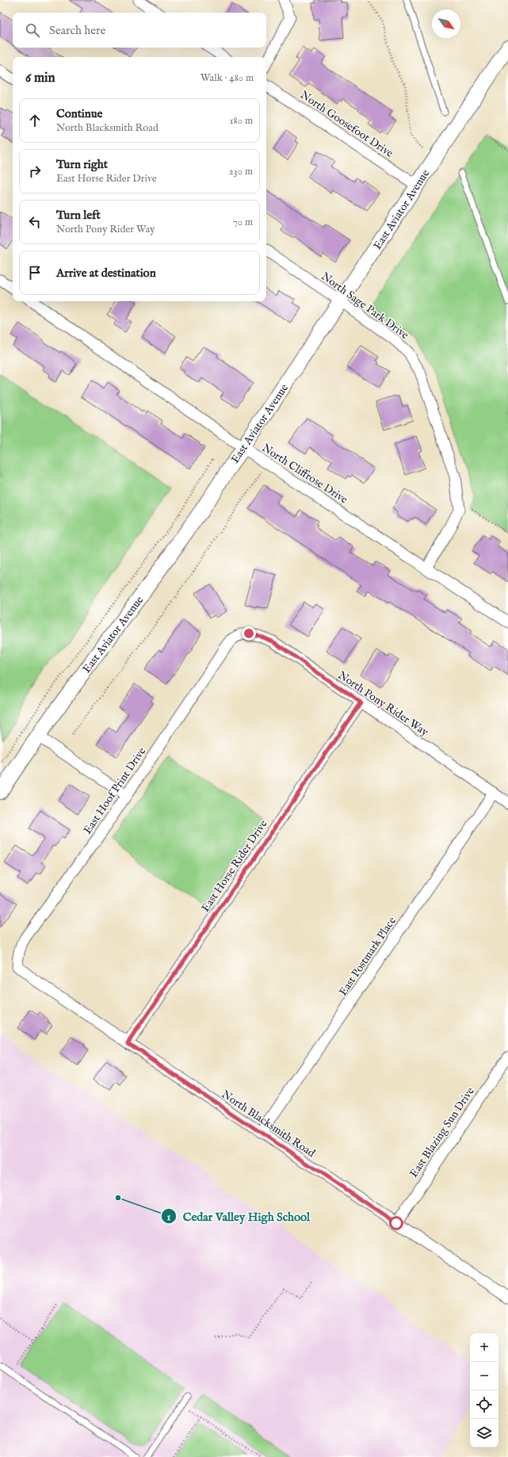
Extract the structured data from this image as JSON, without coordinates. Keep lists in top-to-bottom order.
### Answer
{
  "streets": {
    "street": [
      "North Goosefoot Drive",
      "East Aviator Avenue",
      "North Sage Park Drive",
      "North Cliffrose Drive",
      "North Pony Rider Way",
      "East Hoof Print Drive",
      "East Horse Rider Drive",
      "East Postmark Place",
      "North Blacksmith Road",
      "East Blazing Sun Drive"
    ]
  },
  "crossings": [
    ["North Goosefoot Drive", "East Aviator Avenue"],
    ["East Aviator Avenue", "North Sage Park Drive"],
    ["East Aviator Avenue", "North Cliffrose Drive"],
    ["North Sage Park Drive", "North Cliffrose Drive"],
    ["North Pony Rider Way", "East Hoof Print Drive"],
    ["North Pony Rider Way", "East Horse Rider Drive"],
    ["North Pony Rider Way", "East Postmark Place"],
    ["East Hoof Print Drive", "North Blacksmith Road"],
    ["East Horse Rider Drive", "North Blacksmith Road"],
    ["East Postmark Place", "North Blacksmith Road"],
    ["North Blacksmith Road", "East Blazing Sun Drive"]
  ],
  "places": ["Cedar Valley High School"],
  "north": "bottom right",
  "page": {
    "search": "Search here",
    "heading": ["6 min", "Walk · 480 m"],
    "list": [
      ["Continue", "North Blacksmith Road", "180 m"],
      ["Turn right", "East Horse Rider Drive", "230 m"],
      ["Turn left", "North Pony Rider Way", "70 m"],
      "Arrive at destination"
    ],
    "map_buttons": ["+", "−"]
  }
}
